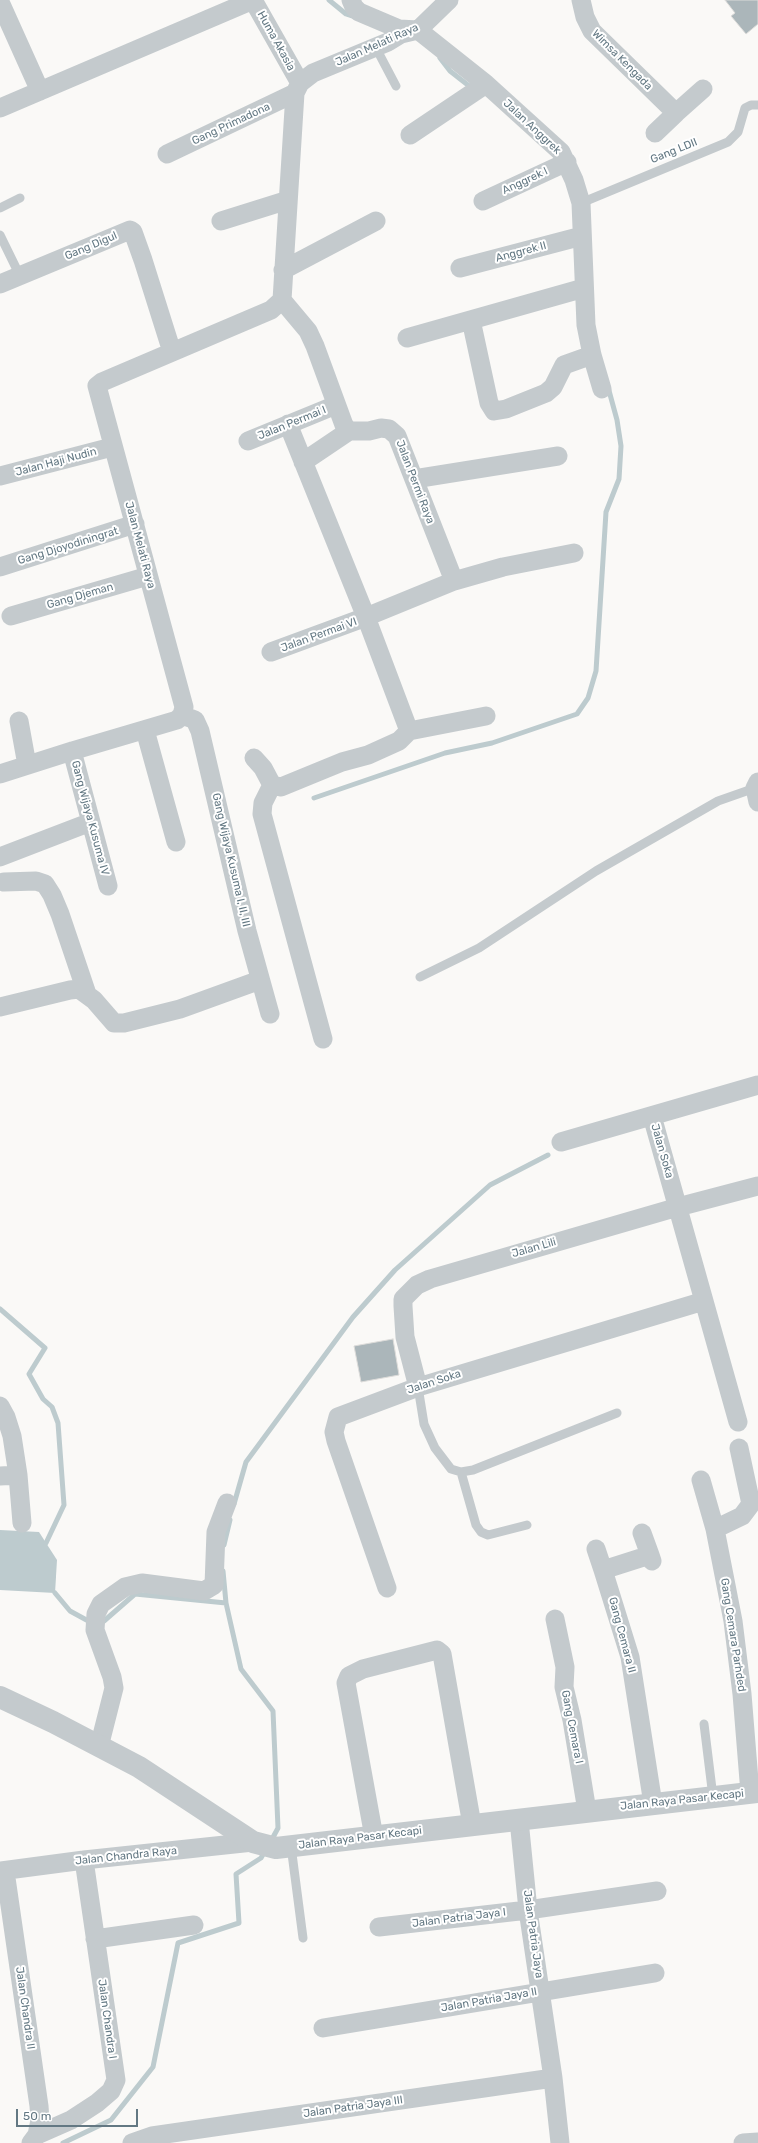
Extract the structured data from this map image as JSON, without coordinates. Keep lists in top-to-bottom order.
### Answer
{
  "streets": {
    "street": [
      "Huma Akasia",
      "Jalan Melati Raya",
      "Wimsa Kengada",
      "Gang Primadona",
      "Jalan Anggrek",
      "Anggrek I",
      "Gang Digul",
      "Anggrek II",
      "Jalan Permai I",
      "Jalan Haji Nudin",
      "Jalan Permi Raya",
      "Gang Djoyodiningrat",
      "Gang Djeman",
      "Jalan Permai VI",
      "Gang Wijaya Kusuma IV",
      "Gang Wijaya Kusuma I, II, III",
      "Jalan Soka",
      "Jalan Lili",
      "Gang Cemara II",
      "Gang Cemara Parhded",
      "Gang Cemara I",
      "Jalan Raya Pasar Kecapi",
      "Jalan Chandra Raya",
      "Jalan Patria Jaya I",
      "Jalan Patria Jaya",
      "Jalan Patria Jaya II",
      "Jalan Chandra II",
      "Jalan Chandra I",
      "Jalan Patria Jaya III"
    ],
    "lane": ["Gang LDII"]
  },
  "crossings": [
    ["Huma Akasia", "Jalan Melati Raya"],
    ["Huma Akasia", "Gang Primadona"],
    ["Jalan Melati Raya", "Gang Primadona"],
    ["Jalan Melati Raya", "Jalan Anggrek"],
    ["Jalan Melati Raya", "Gang Digul"],
    ["Jalan Melati Raya", "Jalan Haji Nudin"],
    ["Jalan Melati Raya", "Gang Djoyodiningrat"],
    ["Jalan Melati Raya", "Gang Djeman"],
    ["Jalan Melati Raya", "Gang Wijaya Kusuma I, II, III"],
    ["Jalan Anggrek", "Gang LDII"],
    ["Jalan Anggrek", "Anggrek I"],
    ["Jalan Anggrek", "Anggrek II"],
    ["Jalan Permi Raya", "Jalan Permai VI"],
    ["Jalan Soka", "Jalan Lili"],
    ["Gang Cemara II", "Jalan Raya Pasar Kecapi"],
    ["Gang Cemara Parhded", "Jalan Raya Pasar Kecapi"],
    ["Gang Cemara I", "Jalan Raya Pasar Kecapi"],
    ["Jalan Raya Pasar Kecapi", "Jalan Chandra Raya"],
    ["Jalan Raya Pasar Kecapi", "Jalan Patria Jaya"],
    ["Jalan Chandra Raya", "Jalan Chandra II"],
    ["Jalan Chandra Raya", "Jalan Chandra I"],
    ["Jalan Patria Jaya I", "Jalan Patria Jaya"],
    ["Jalan Patria Jaya", "Jalan Patria Jaya II"],
    ["Jalan Patria Jaya", "Jalan Patria Jaya III"],
    ["Jalan Chandra II", "Jalan Chandra I"]
  ],
  "scale_bar": "50 m"
}
